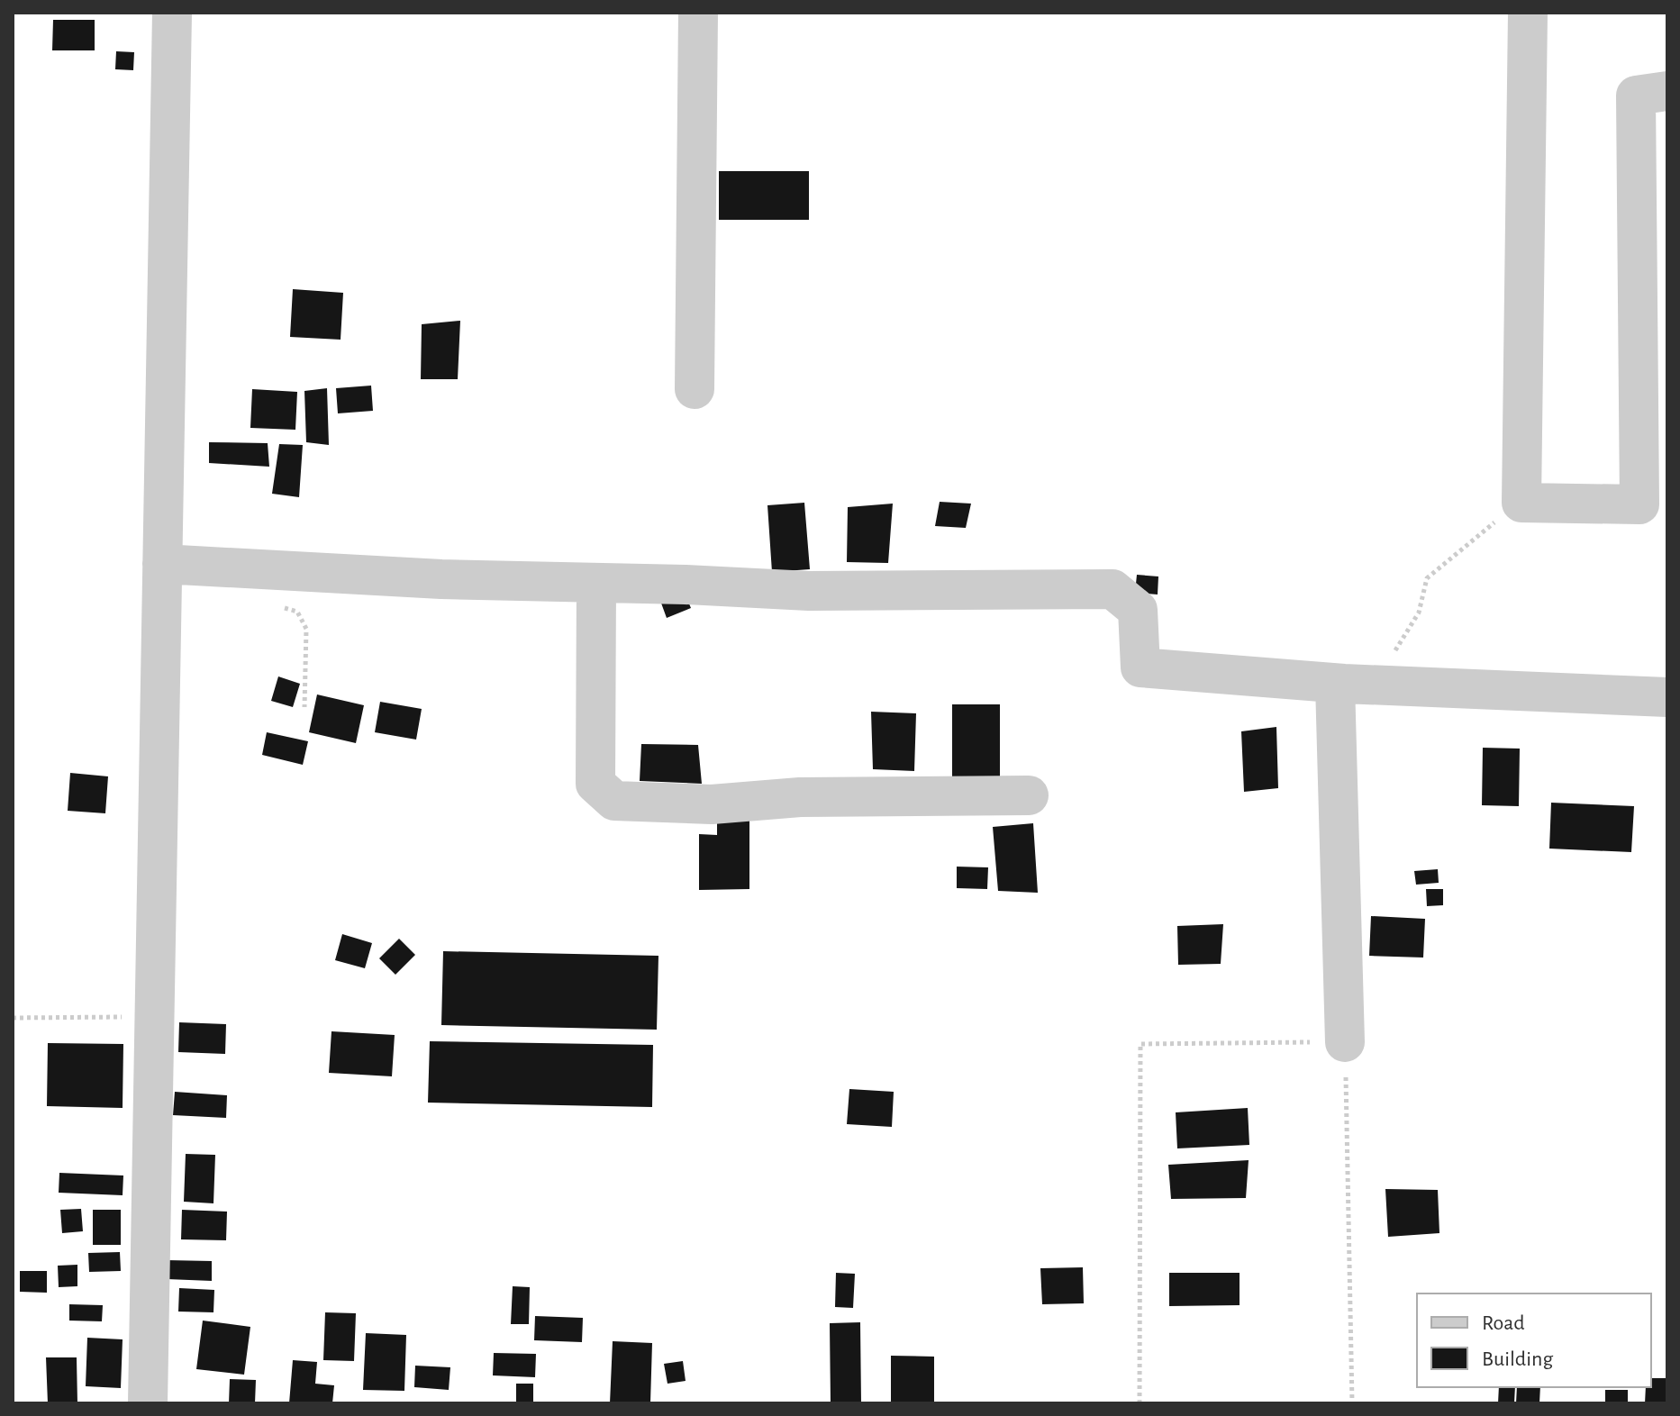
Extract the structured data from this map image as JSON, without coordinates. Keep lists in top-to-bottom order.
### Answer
{
  "legend": ["Road", "Building"]
}
